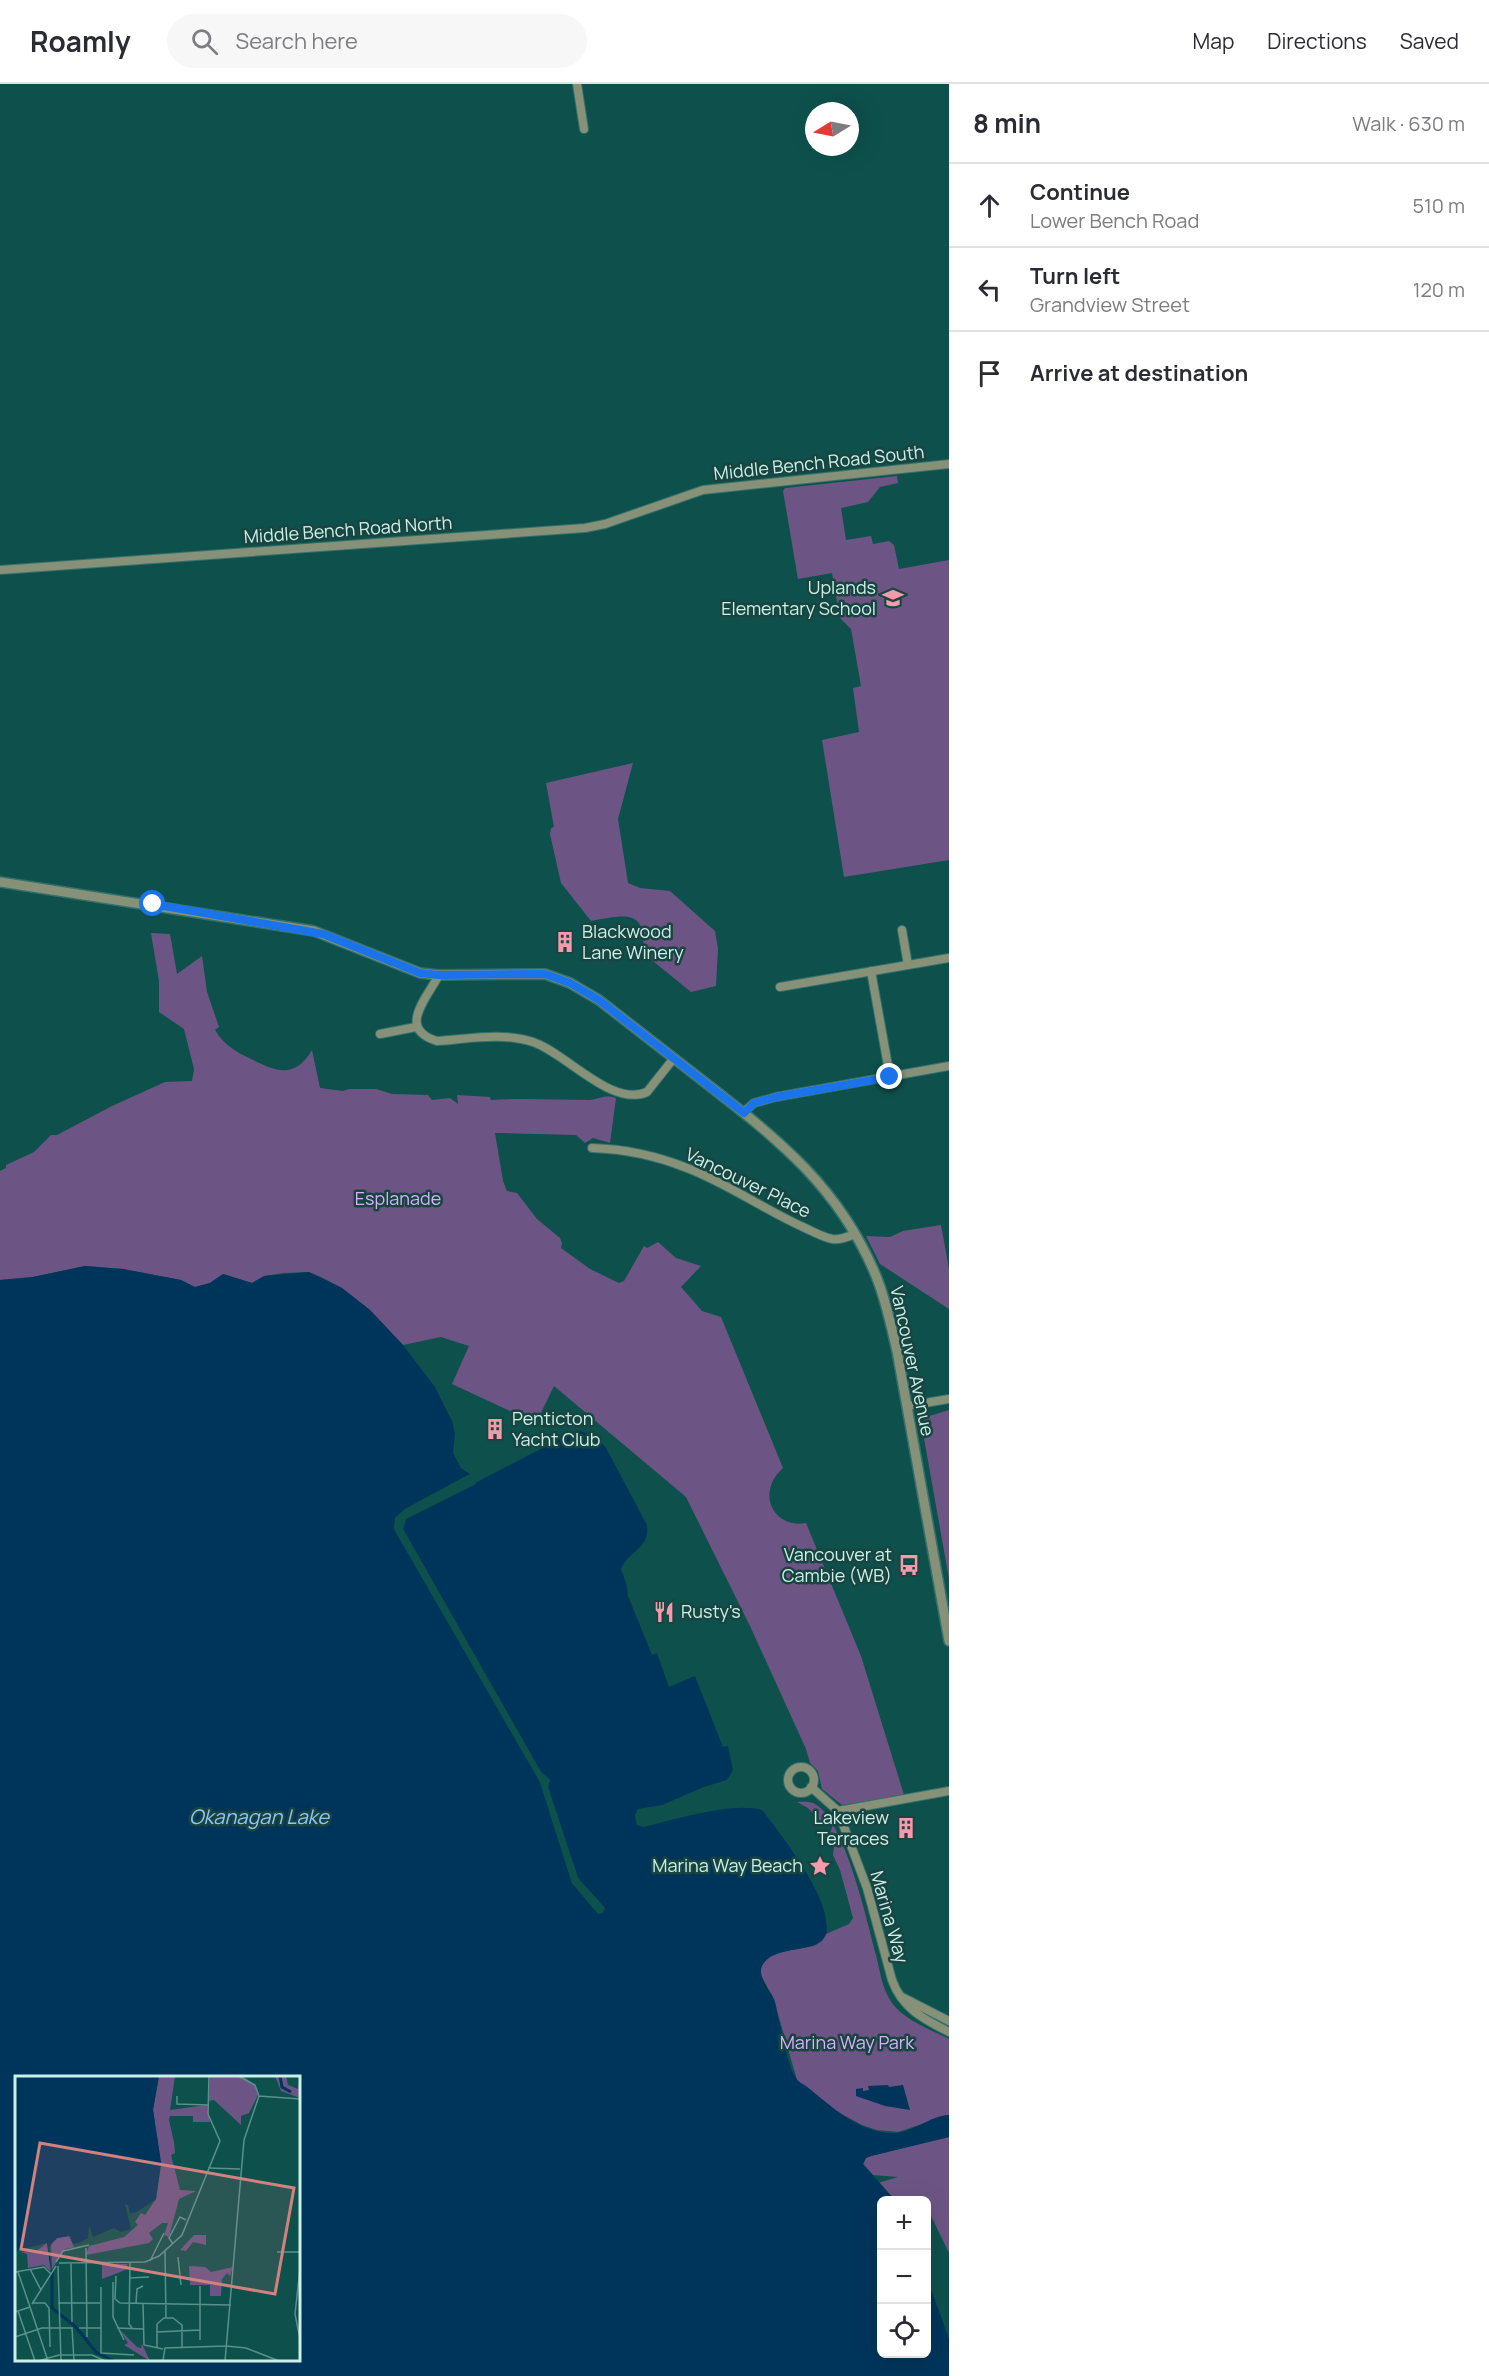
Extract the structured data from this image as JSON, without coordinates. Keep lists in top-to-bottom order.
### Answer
{
  "streets": {
    "street": [
      "Middle Bench Road South",
      "Middle Bench Road North",
      "Vancouver Place",
      "Vancouver Avenue",
      "Marina Way"
    ]
  },
  "crossings": [
    ["Middle Bench Road South", "Middle Bench Road North"],
    ["Vancouver Place", "Vancouver Avenue"]
  ],
  "water": ["Okanagan Lake"],
  "parks": ["Esplanade", "Marina Way Park"],
  "places": {
    "school or university": ["Uplands Elementary School"],
    "building": ["Blackwood Lane Winery", "Penticton Yacht Club", "Lakeview Terraces"],
    "bus stop": ["Vancouver at Cambie (WB)"],
    "restaurant": ["Rusty's"],
    "place": ["Marina Way Beach"]
  },
  "north": "left",
  "page": {
    "header": "Roamly",
    "search": "Search here",
    "nav": ["Map", "Directions", "Saved"],
    "heading": ["8 min", "Walk · 630 m"],
    "list": [
      ["Continue", "Lower Bench Road", "510 m"],
      ["Turn left", "Grandview Street", "120 m"],
      "Arrive at destination"
    ],
    "map_buttons": ["+", "−"]
  }
}
